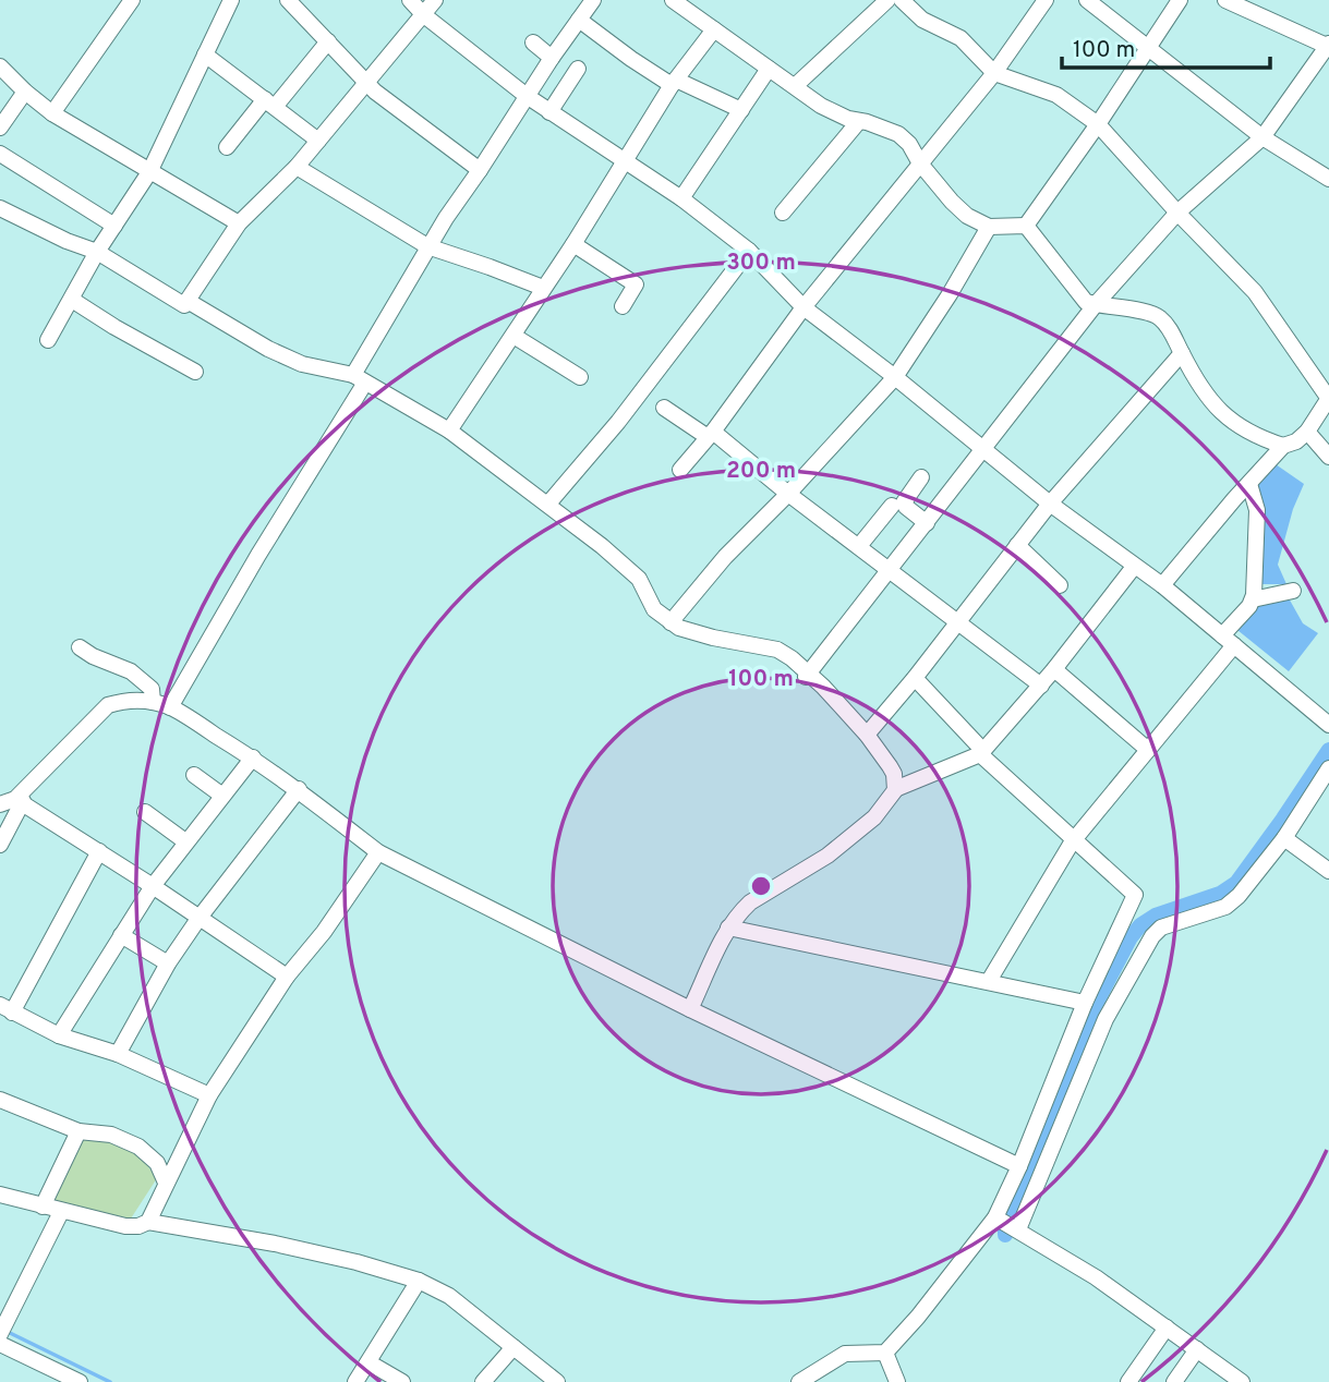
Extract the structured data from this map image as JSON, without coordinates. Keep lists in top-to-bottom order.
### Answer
{
  "scale_bar": "100 m",
  "rings": ["300 m", "200 m", "100 m"]
}
